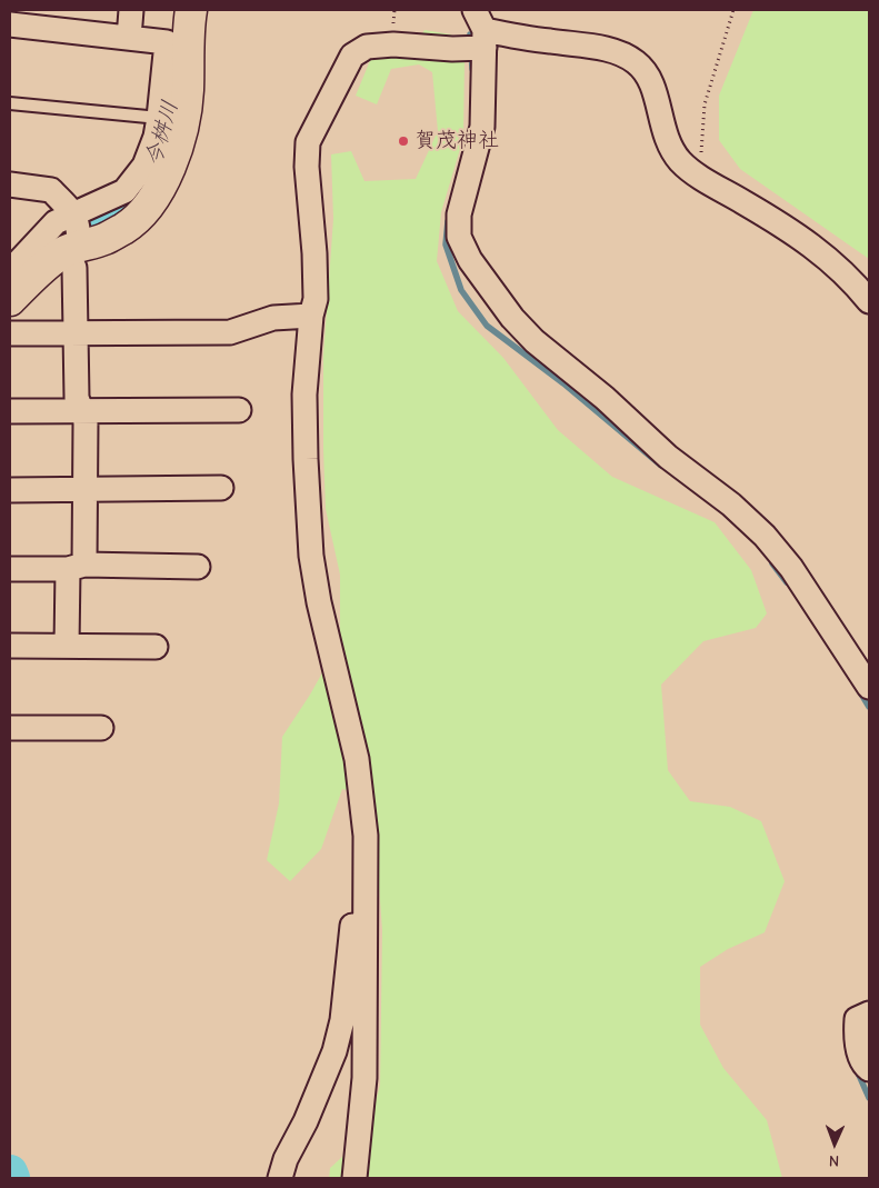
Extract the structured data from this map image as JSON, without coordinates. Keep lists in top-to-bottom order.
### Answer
{
  "water": ["今桝川"],
  "places": ["賀茂神社"],
  "north": "bottom"
}
